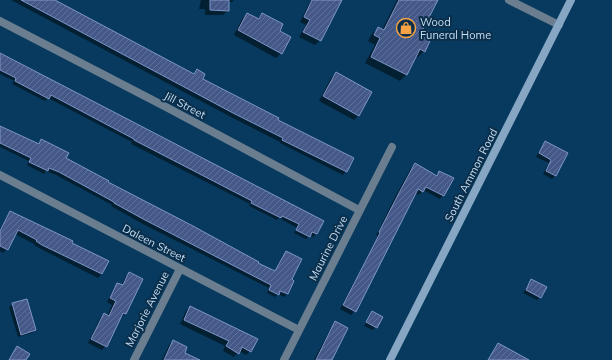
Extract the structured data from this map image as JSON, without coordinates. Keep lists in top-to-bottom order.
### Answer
{
  "streets": {
    "main road": ["South Ammon Road"],
    "street": [
      "Jill Street",
      "Daleen Street",
      "Maurine Drive",
      "Marjorie Avenue"
    ]
  },
  "crossings": [
    ["Jill Street", "Maurine Drive"],
    ["Daleen Street", "Maurine Drive"],
    ["Daleen Street", "Marjorie Avenue"]
  ],
  "places": {
    "shop": ["Wood Funeral Home"]
  }
}
